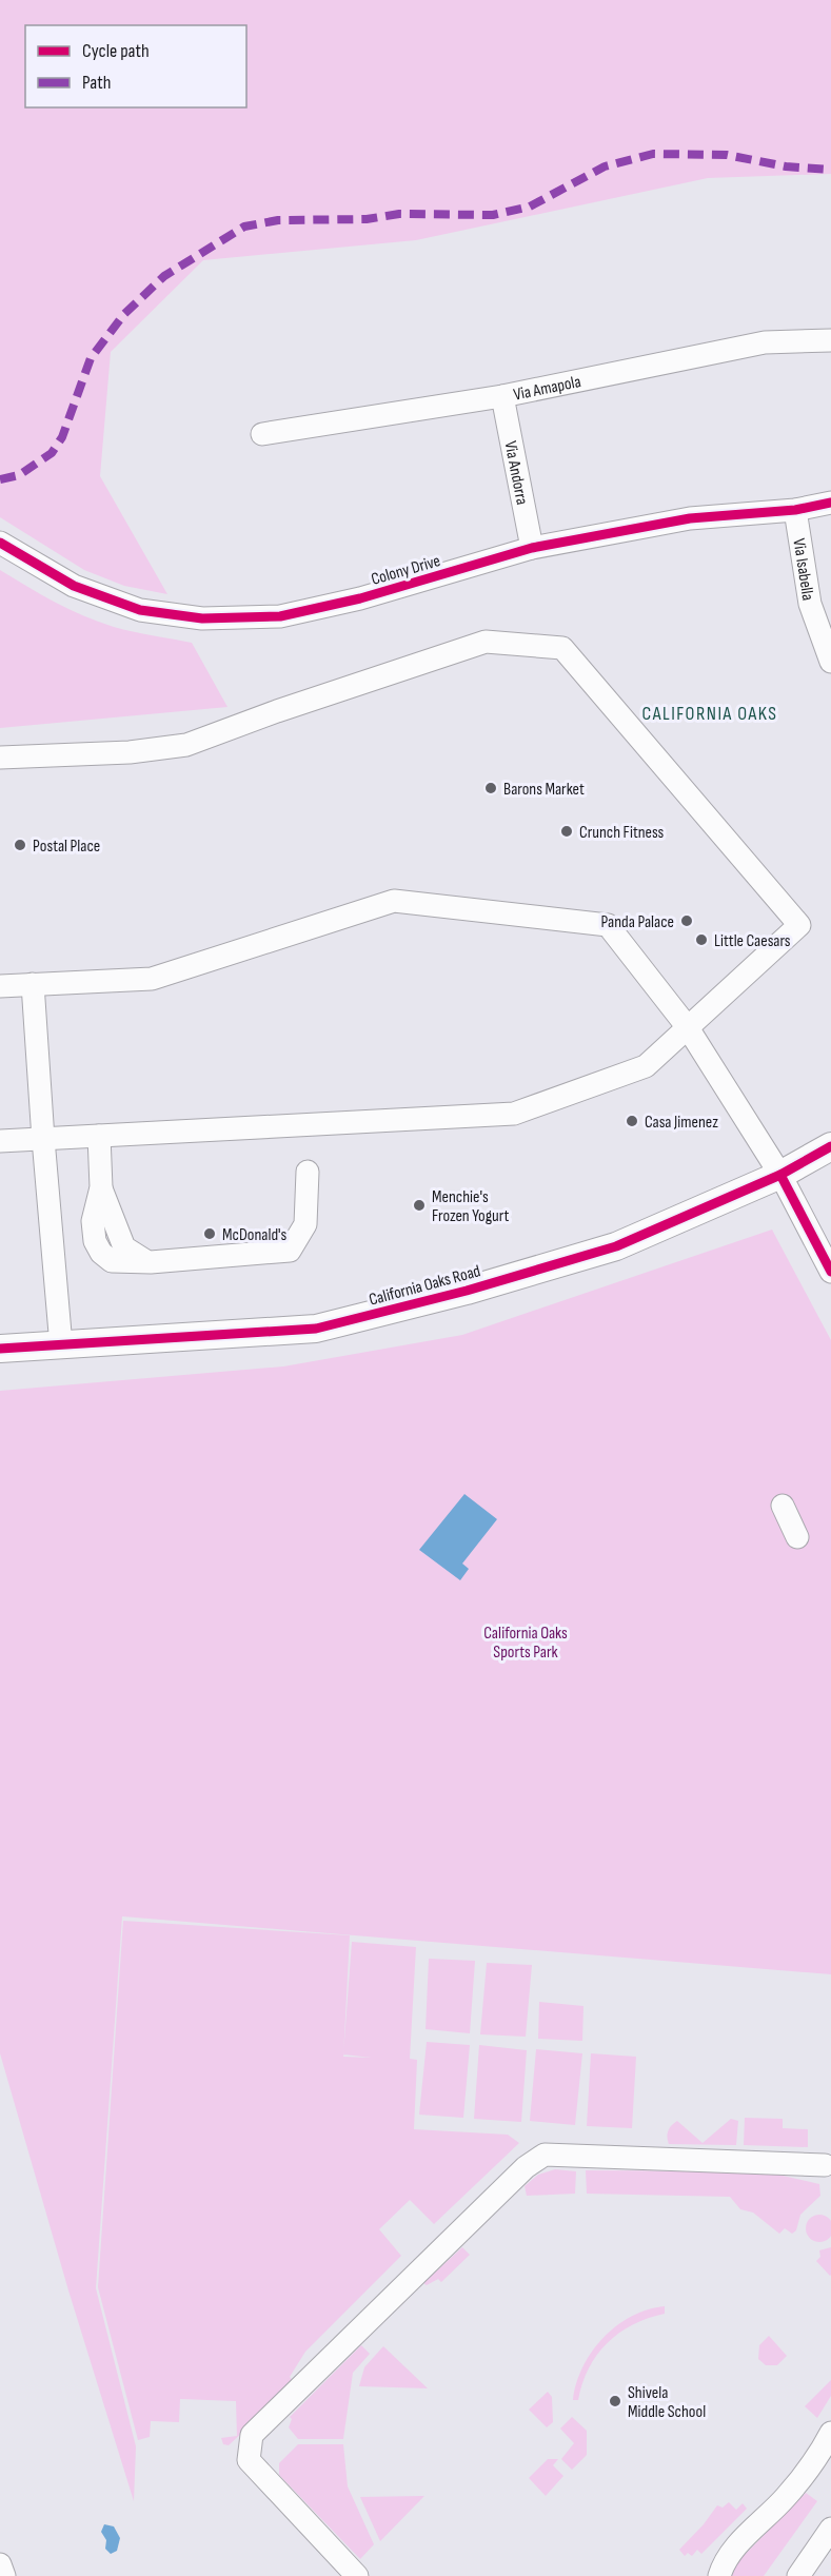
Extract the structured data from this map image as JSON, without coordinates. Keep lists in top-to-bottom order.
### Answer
{
  "streets": {
    "main road": ["California Oaks Road"],
    "street": [
      "Via Amapola",
      "Via Andorra",
      "Colony Drive",
      "Via Isabella"
    ]
  },
  "crossings": [
    ["Via Amapola", "Via Andorra"],
    ["Via Andorra", "Colony Drive"],
    ["Colony Drive", "Via Isabella"]
  ],
  "districts": ["CALIFORNIA OAKS"],
  "parks": ["California Oaks Sports Park"],
  "places": [
    "Barons Market",
    "Crunch Fitness",
    "Postal Place",
    "Panda Palace",
    "Little Caesars",
    "Casa Jimenez",
    "Menchie's Frozen Yogurt",
    "McDonald's",
    "Shivela Middle School"
  ],
  "legend": ["Cycle path", "Path"]
}
